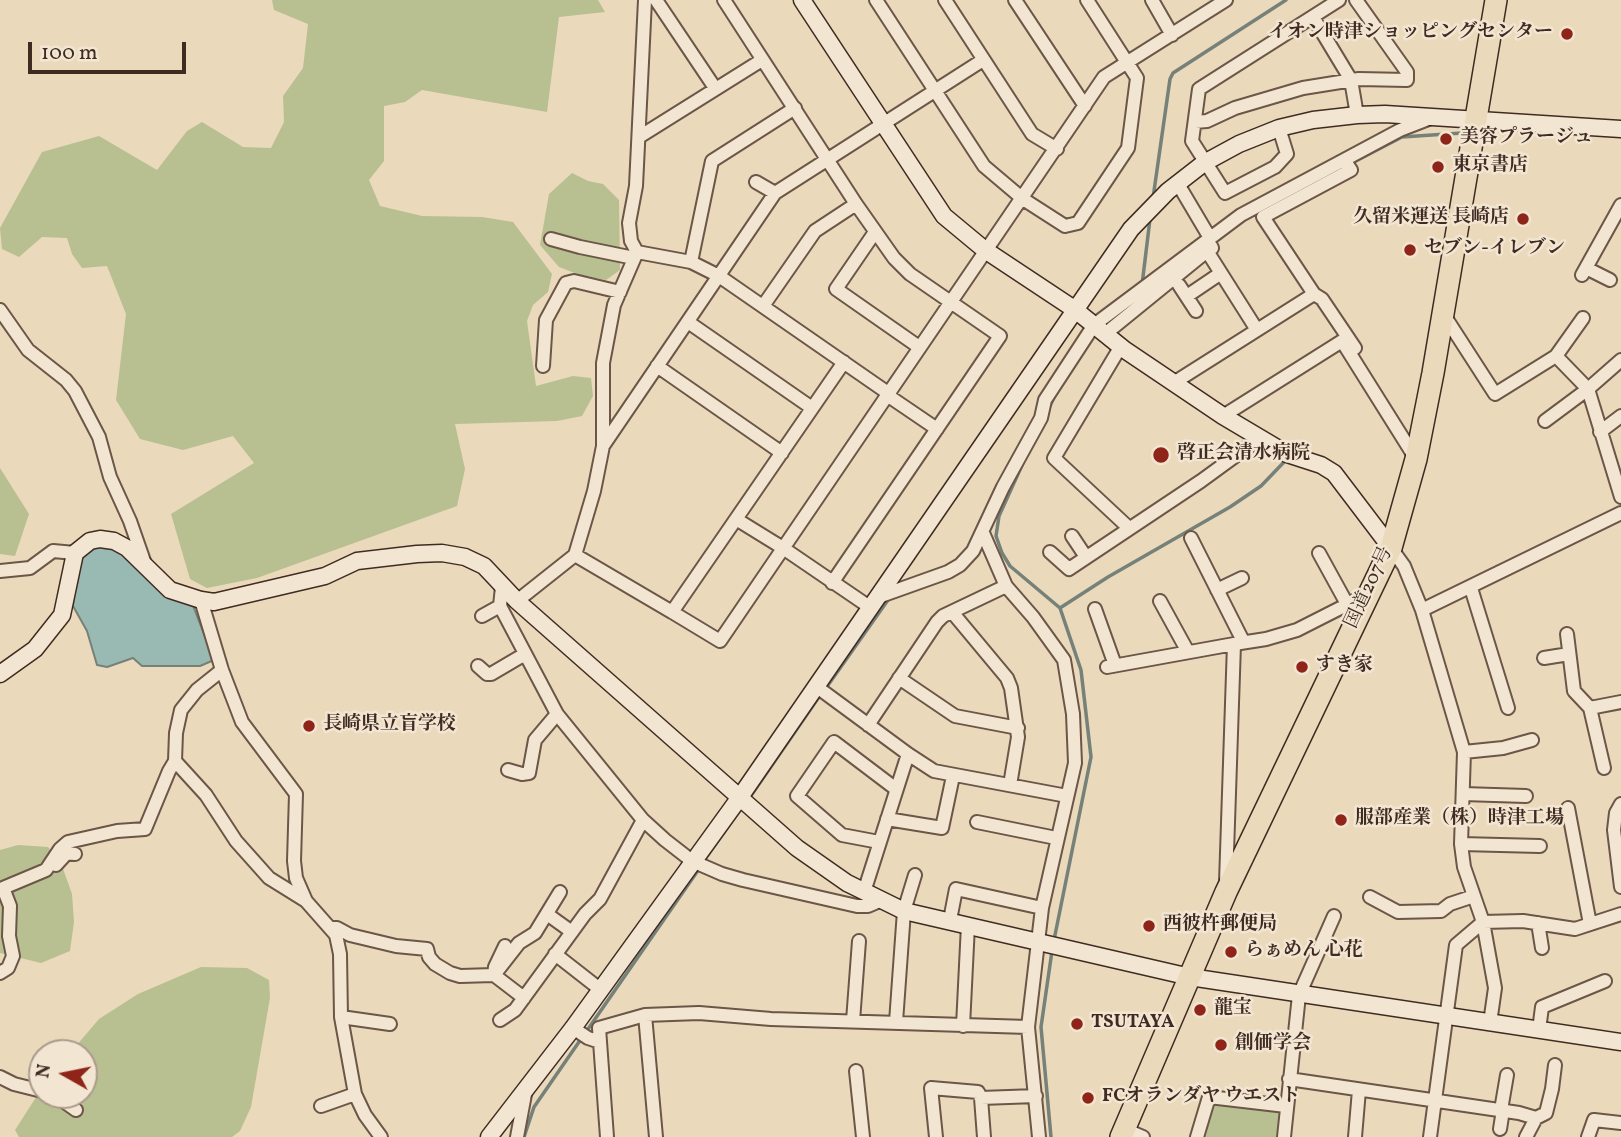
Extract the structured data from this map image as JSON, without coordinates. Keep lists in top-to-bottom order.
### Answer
{
  "streets": {
    "highway": ["国道207号"]
  },
  "places": [
    "イオン時津ショッピングセンター",
    "美容プラージュ",
    "東京書店",
    "久留米運送 長崎店",
    "セブン-イレブン",
    "啓正会清水病院",
    "すき家",
    "長崎県立盲学校",
    "服部産業（株）時津工場",
    "西彼杵郵便局",
    "らぁめん 心花",
    "龍宝",
    "TSUTAYA",
    "創価学会",
    "FCオランダヤ ウエスト"
  ],
  "scale_bar": "100 m",
  "north": "left"
}
